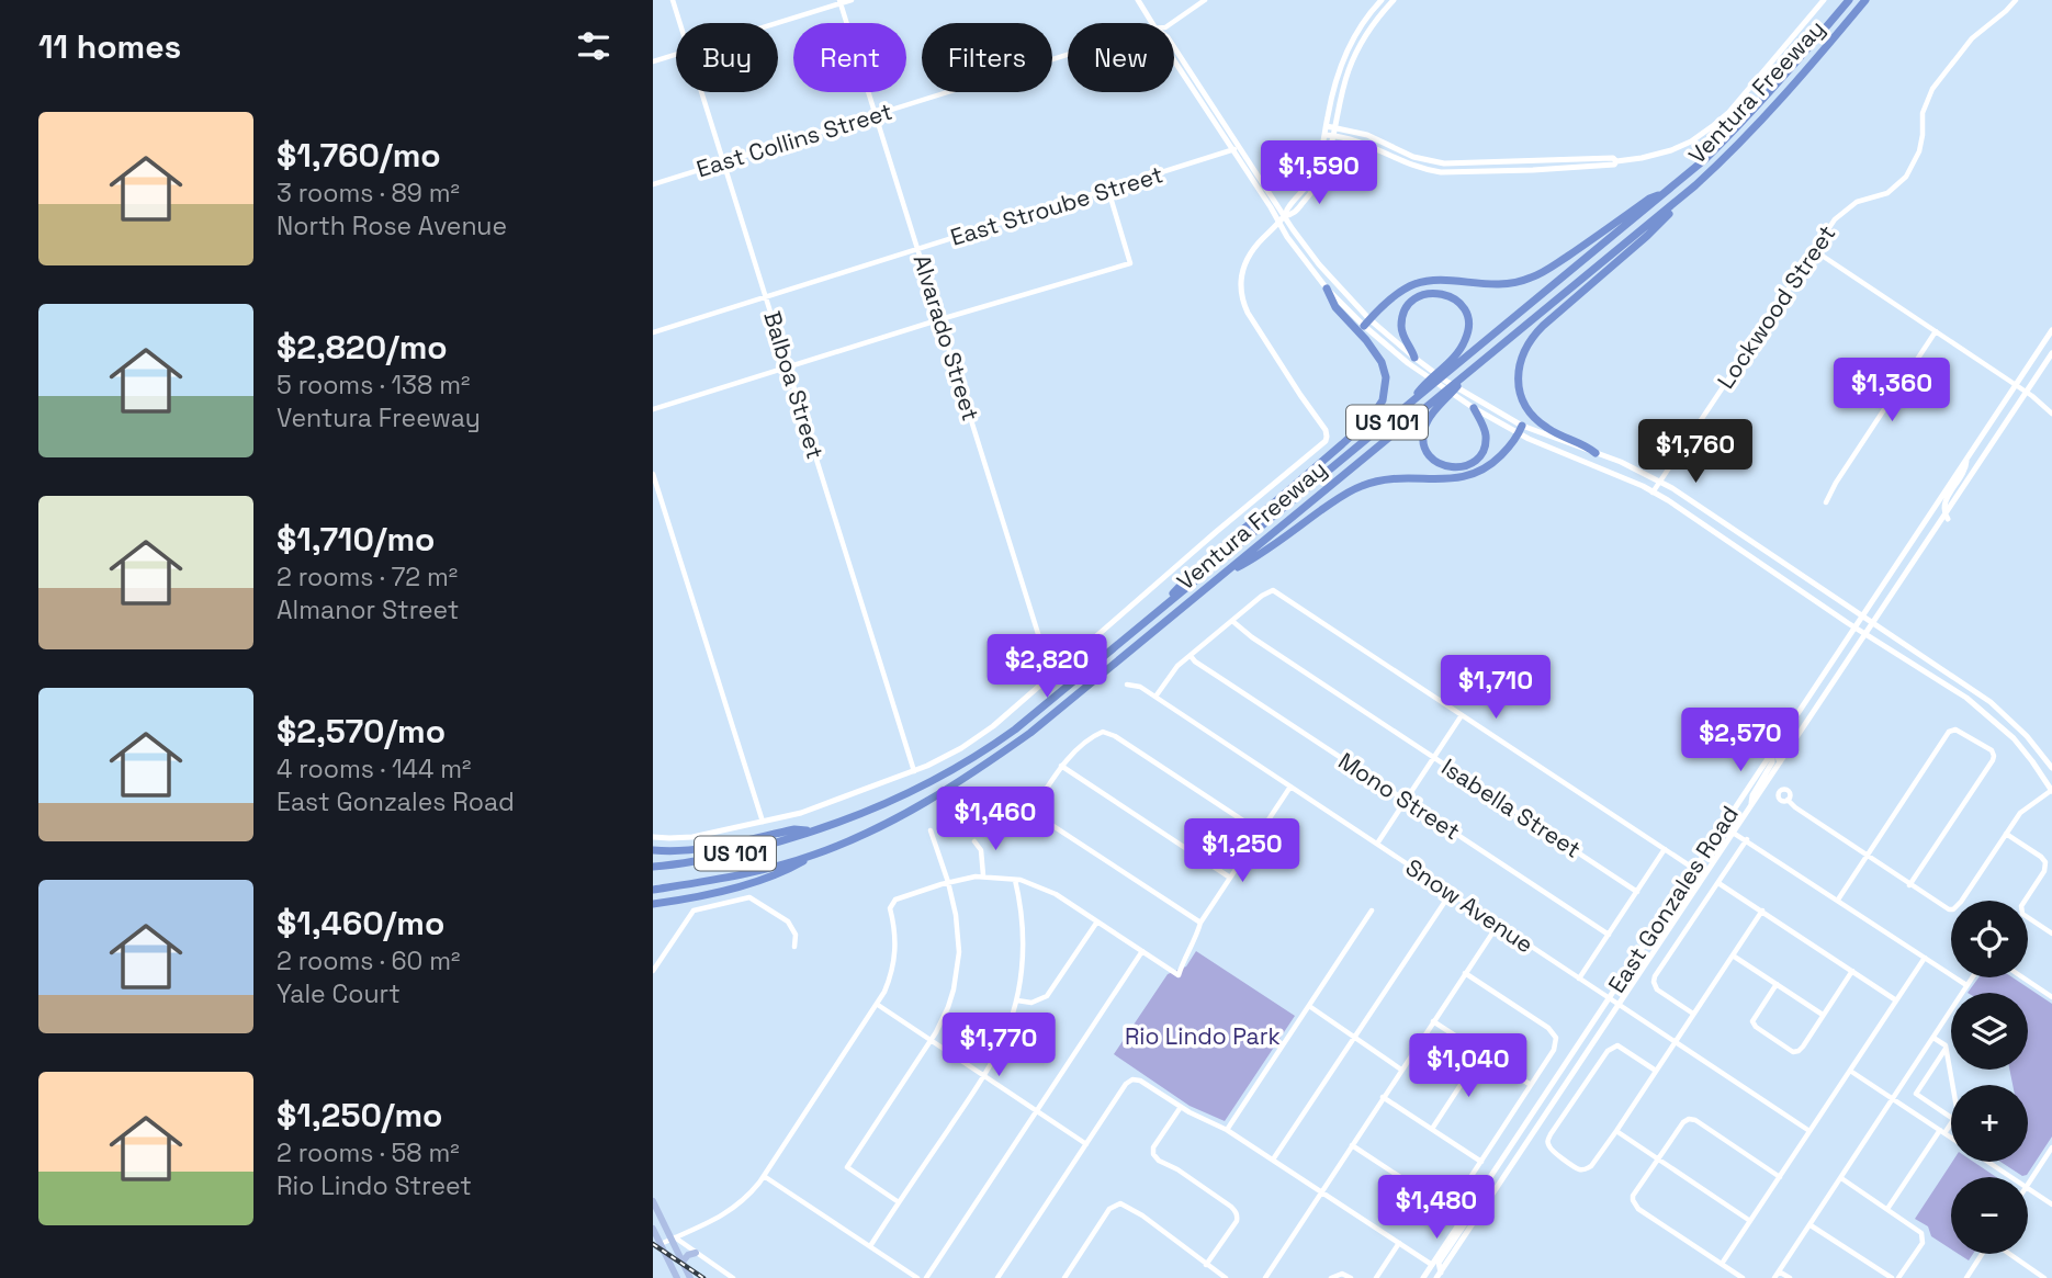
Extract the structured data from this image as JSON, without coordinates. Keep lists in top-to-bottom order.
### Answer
{
  "streets": {
    "highway": ["Ventura Freeway", "US 101"],
    "main road": ["East Gonzales Road"],
    "street": [
      "East Collins Street",
      "East Stroube Street",
      "Lockwood Street",
      "Alvarado Street",
      "Balboa Street",
      "Mono Street",
      "Isabella Street",
      "Snow Avenue"
    ]
  },
  "crossings": [
    ["East Collins Street", "Alvarado Street"],
    ["East Collins Street", "Balboa Street"],
    ["East Stroube Street", "Alvarado Street"],
    ["East Stroube Street", "Balboa Street"],
    ["East Gonzales Road", "Snow Avenue"]
  ],
  "parks": ["Rio Lindo Park"],
  "page": {
    "heading": "11 homes",
    "chip": [
      "Buy",
      "Rent",
      "Filters",
      "New"
    ],
    "list": [
      {
        "name": "$1,760/mo",
        "note": "3 rooms · 89 m² · North Rose Avenue"
      },
      {
        "name": "$2,820/mo",
        "note": "5 rooms · 138 m² · Ventura Freeway"
      },
      {
        "name": "$1,710/mo",
        "note": "2 rooms · 72 m² · Almanor Street"
      },
      {
        "name": "$2,570/mo",
        "note": "4 rooms · 144 m² · East Gonzales Road"
      },
      {
        "name": "$1,460/mo",
        "note": "2 rooms · 60 m² · Yale Court"
      },
      {
        "name": "$1,250/mo",
        "note": "2 rooms · 58 m² · Rio Lindo Street"
      }
    ],
    "price": [
      "$1,590",
      "$1,360",
      "$1,760",
      "$2,820",
      "$1,710",
      "$2,570",
      "$1,460",
      "$1,250",
      "$1,770",
      "$1,040",
      "$1,480"
    ],
    "map_buttons": ["+", "−"]
  }
}
